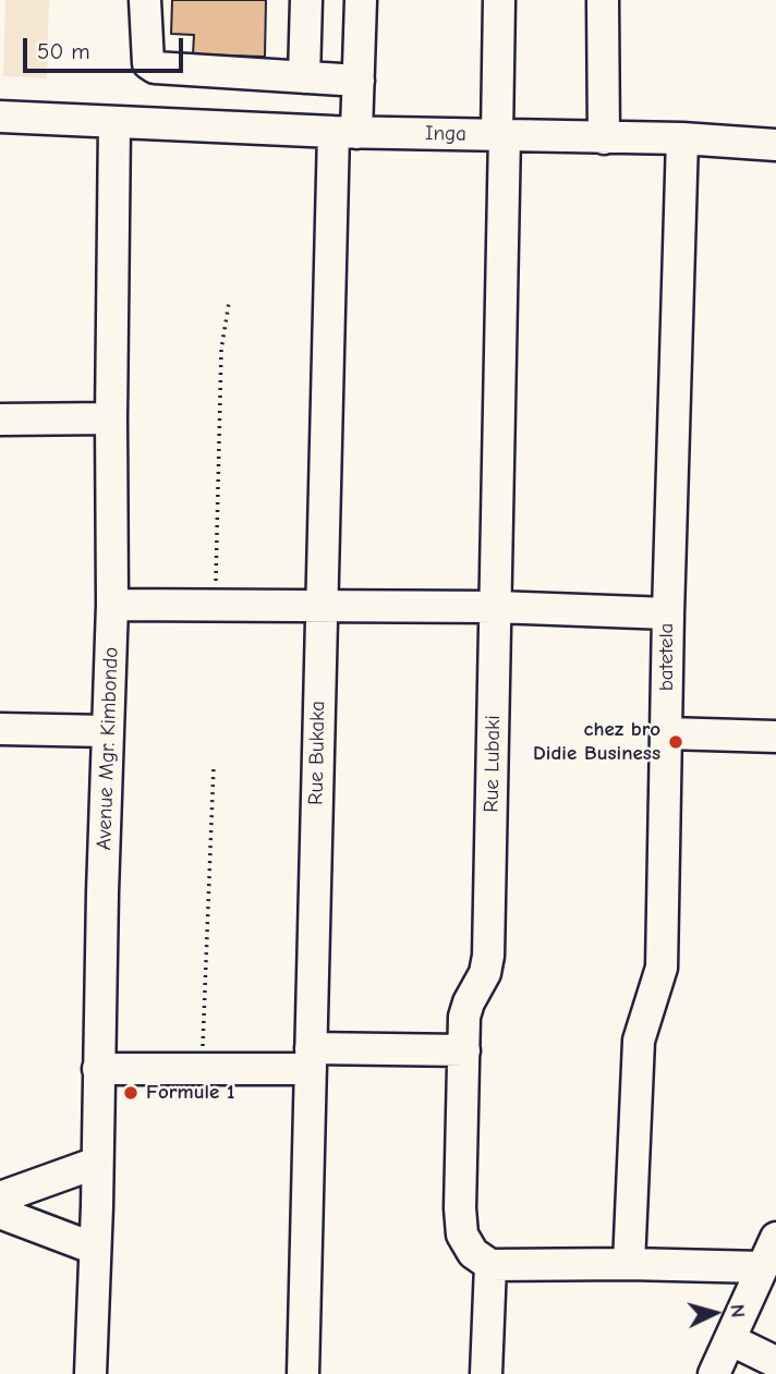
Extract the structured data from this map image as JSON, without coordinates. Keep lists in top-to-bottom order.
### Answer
{
  "streets": {
    "street": [
      "Inga",
      "batetela",
      "Avenue Mgr. Kimbondo",
      "Rue Bukaka",
      "Rue Lubaki"
    ]
  },
  "crossings": [
    ["Inga", "batetela"],
    ["Inga", "Avenue Mgr. Kimbondo"],
    ["Inga", "Rue Bukaka"],
    ["Inga", "Rue Lubaki"]
  ],
  "places": ["chez bro Didie Business", "Formule 1"],
  "scale_bar": "50 m",
  "north": "right"
}
